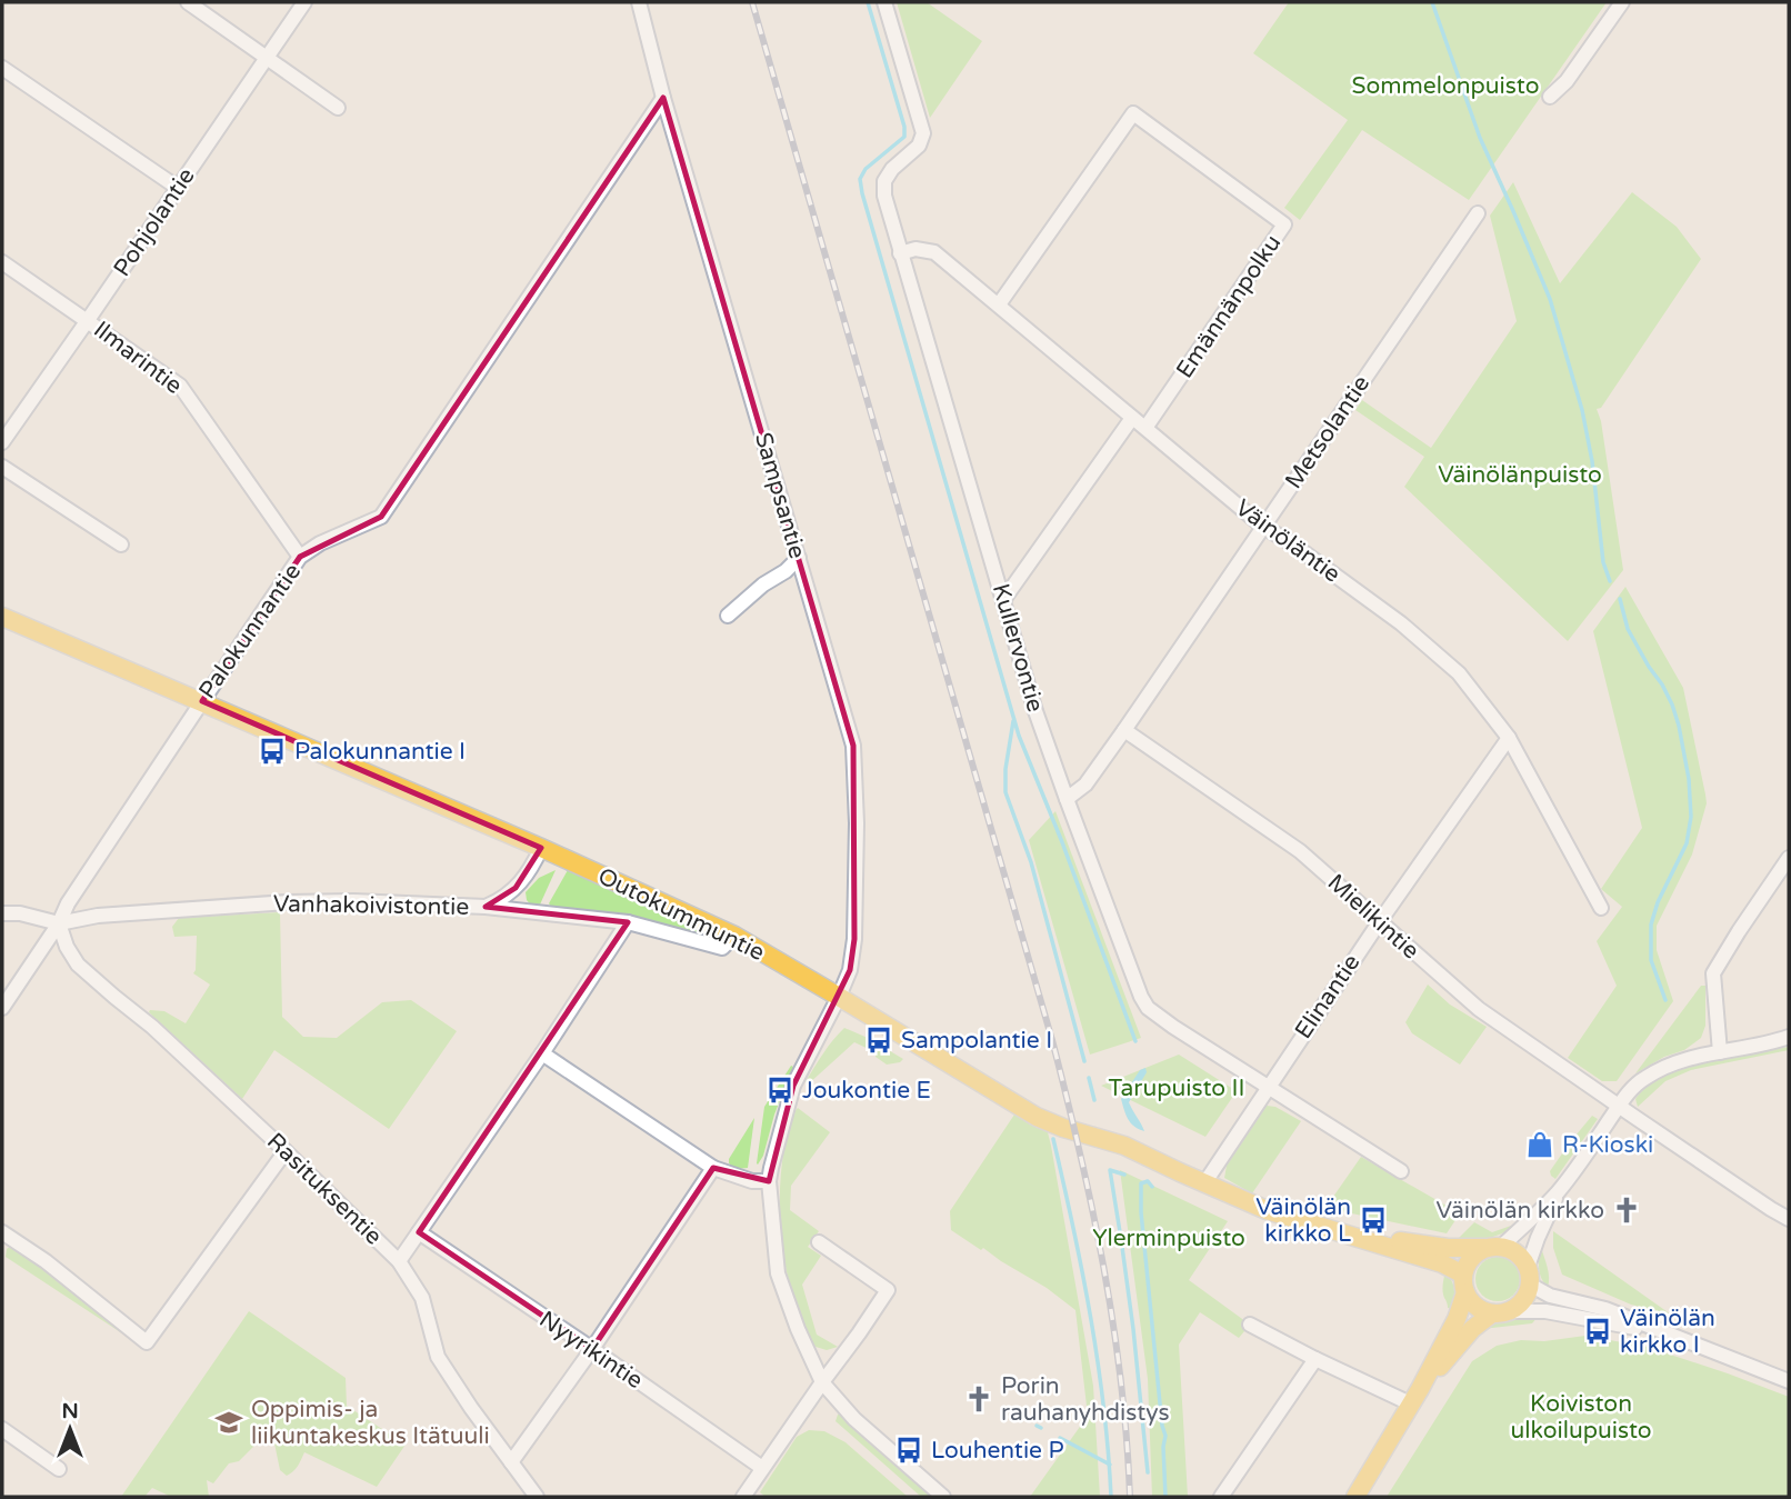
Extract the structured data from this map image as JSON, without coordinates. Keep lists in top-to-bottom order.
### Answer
{
  "streets": {
    "main road": ["Outokummuntie"],
    "street": [
      "Pohjolantie",
      "Emännänpolku",
      "Ilmarintie",
      "Metsolantie",
      "Sampsantie",
      "Väinöläntie",
      "Palokunnantie",
      "Kullervontie",
      "Vanhakoivistontie",
      "Mielikintie",
      "Elinantie",
      "Rasituksentie",
      "Nyyrikintie"
    ]
  },
  "crossings": [
    ["Pohjolantie", "Ilmarintie"],
    ["Emännänpolku", "Väinöläntie"],
    ["Ilmarintie", "Palokunnantie"],
    ["Metsolantie", "Väinöläntie"],
    ["Metsolantie", "Kullervontie"],
    ["Metsolantie", "Mielikintie"],
    ["Sampsantie", "Palokunnantie"],
    ["Sampsantie", "Outokummuntie"],
    ["Väinöläntie", "Kullervontie"],
    ["Väinöläntie", "Elinantie"],
    ["Palokunnantie", "Vanhakoivistontie"],
    ["Palokunnantie", "Outokummuntie"],
    ["Palokunnantie", "Rasituksentie"],
    ["Kullervontie", "Elinantie"],
    ["Vanhakoivistontie", "Outokummuntie"],
    ["Vanhakoivistontie", "Rasituksentie"],
    ["Outokummuntie", "Elinantie"],
    ["Mielikintie", "Elinantie"]
  ],
  "parks": [
    "Sommelonpuisto",
    "Väinölänpuisto",
    "Tarupuisto II",
    "Ylerminpuisto",
    "Koiviston ulkoilupuisto"
  ],
  "places": {
    "bus stop": [
      "Palokunnantie I",
      "Sampolantie I",
      "Joukontie E",
      "Väinölän kirkko L",
      "Väinölän kirkko I",
      "Louhentie P"
    ],
    "shop": ["R-Kioski"],
    "church": ["Väinölän kirkko", "Porin rauhanyhdistys"],
    "school or university": ["Oppimis- ja liikuntakeskus Itätuuli"]
  },
  "north": "top"
}
